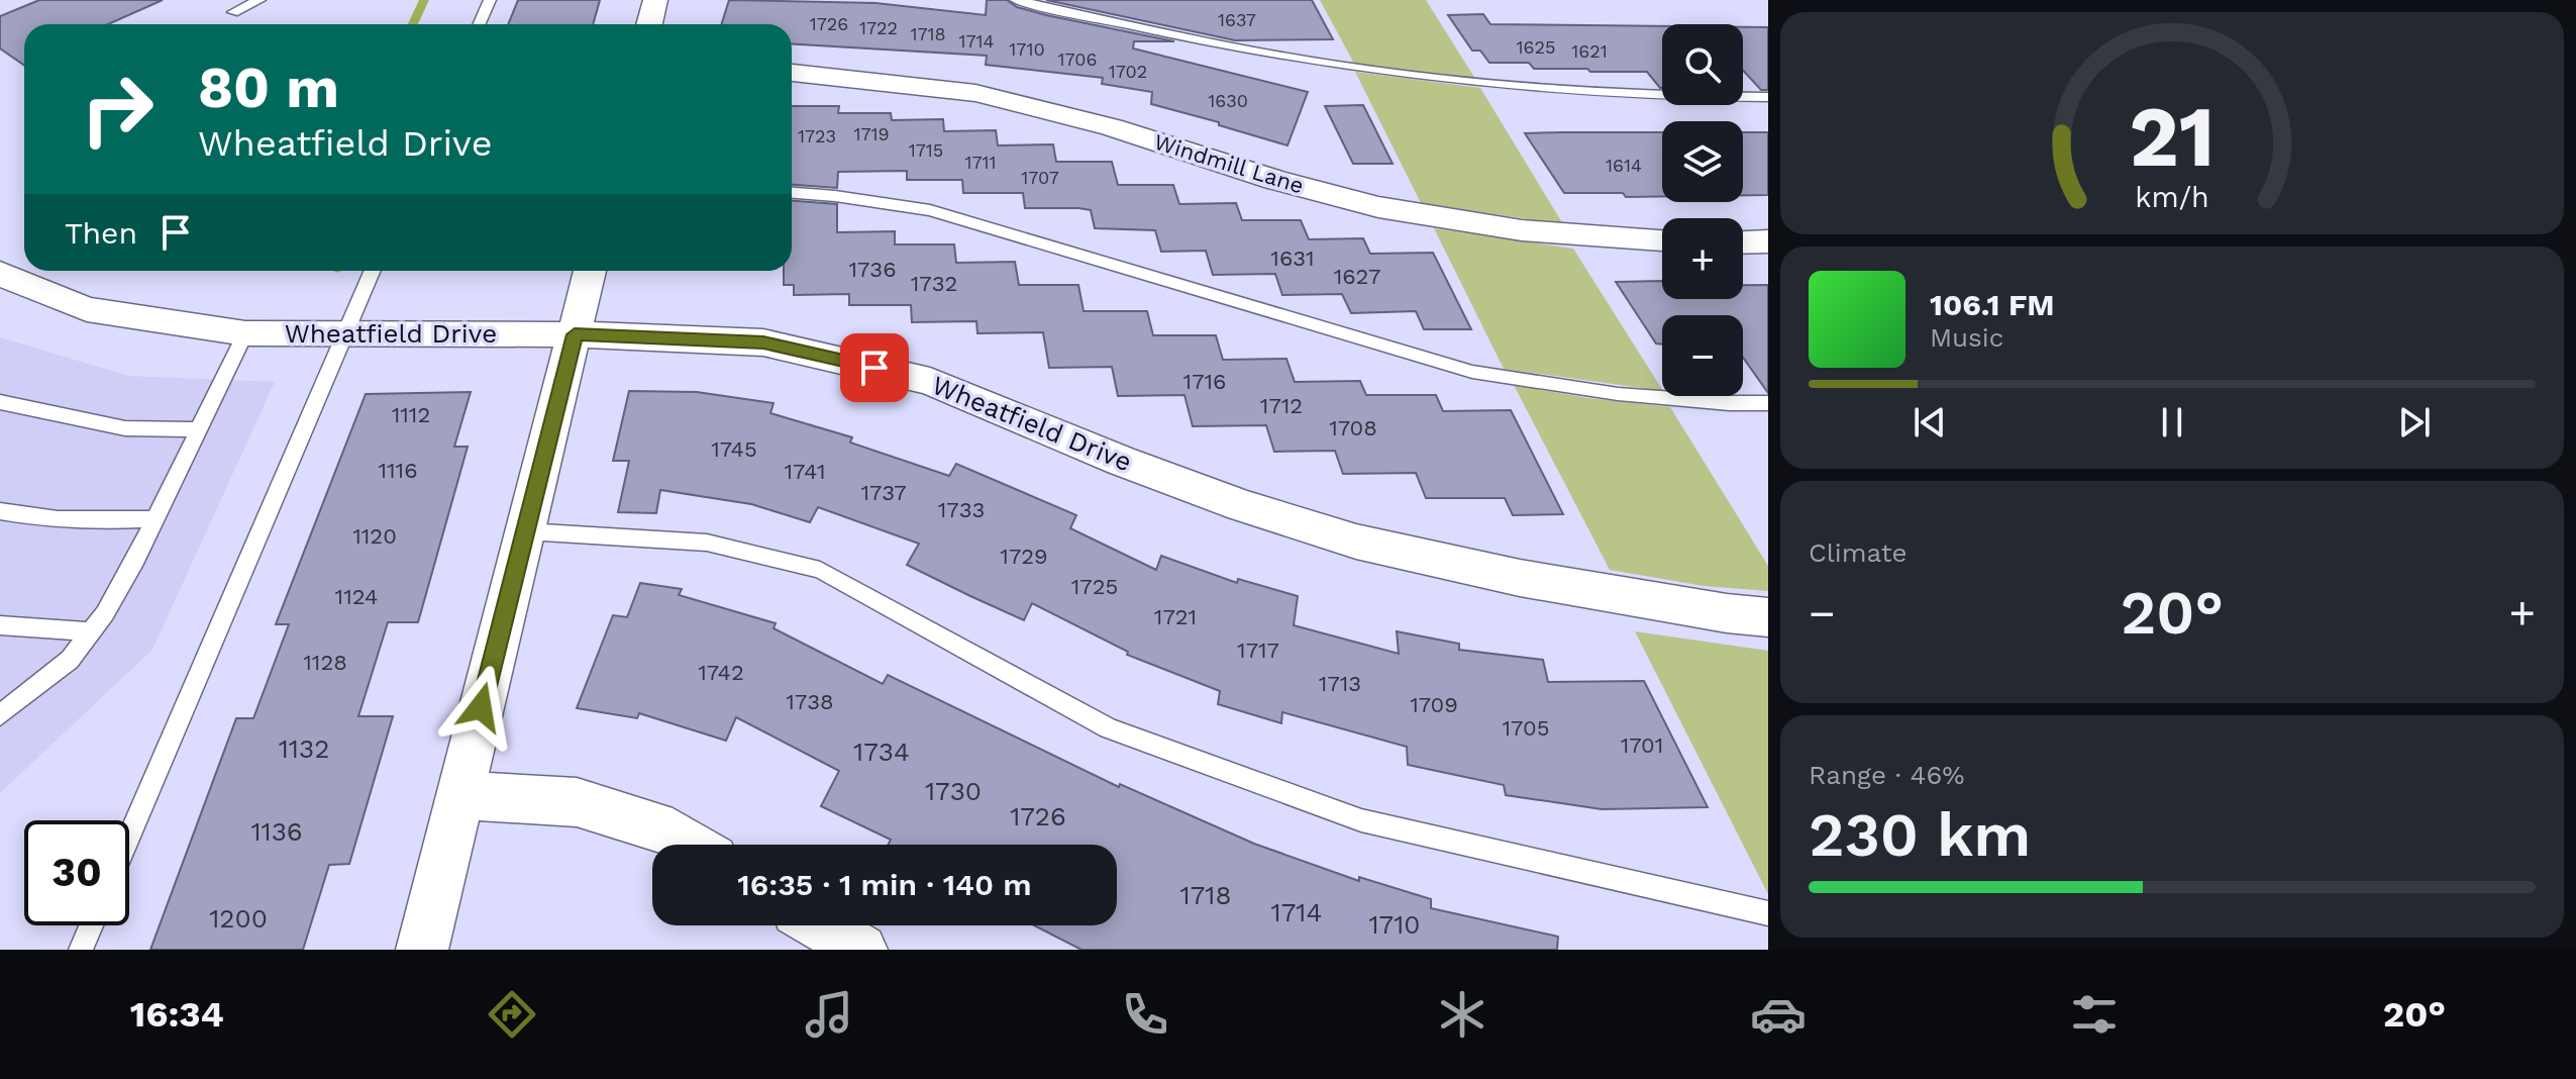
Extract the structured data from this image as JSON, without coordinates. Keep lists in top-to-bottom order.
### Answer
{
  "streets": {
    "street": ["Windmill Lane", "Wheatfield Drive"]
  },
  "house_numbers": [
    "1637",
    "1726",
    "1722",
    "1718",
    "1714",
    "1625",
    "1710",
    "1621",
    "1706",
    "1702",
    "1630",
    "1719",
    "1723",
    "1715",
    "1711",
    "1614",
    "1707",
    "1631",
    "1736",
    "1627",
    "1732",
    "1716",
    "1712",
    "1112",
    "1708",
    "1745",
    "1116",
    "1741",
    "1737",
    "1733",
    "1120",
    "1729",
    "1725",
    "1124",
    "1721",
    "1717",
    "1128",
    "1742",
    "1713",
    "1738",
    "1709",
    "1705",
    "1701",
    "1132",
    "1734",
    "1730",
    "1726",
    "1136",
    "1718",
    "1714",
    "1200",
    "1710"
  ],
  "page": {
    "map_buttons": ["+", "−"],
    "turn": ["80 m", "Wheatfield Drive"],
    "then": "Then",
    "song": ["106.1 FM", "Music"],
    "tile": [
      "Climate",
      ["Range · 46%", "230 km"]
    ],
    "heat": ["−", "20°", "+"],
    "limit": "30",
    "trip": "16:35 · 1 min · 140 m",
    "tabs": ["16:34", "20°"],
    "gauge": ["21", "km/h"]
  }
}
